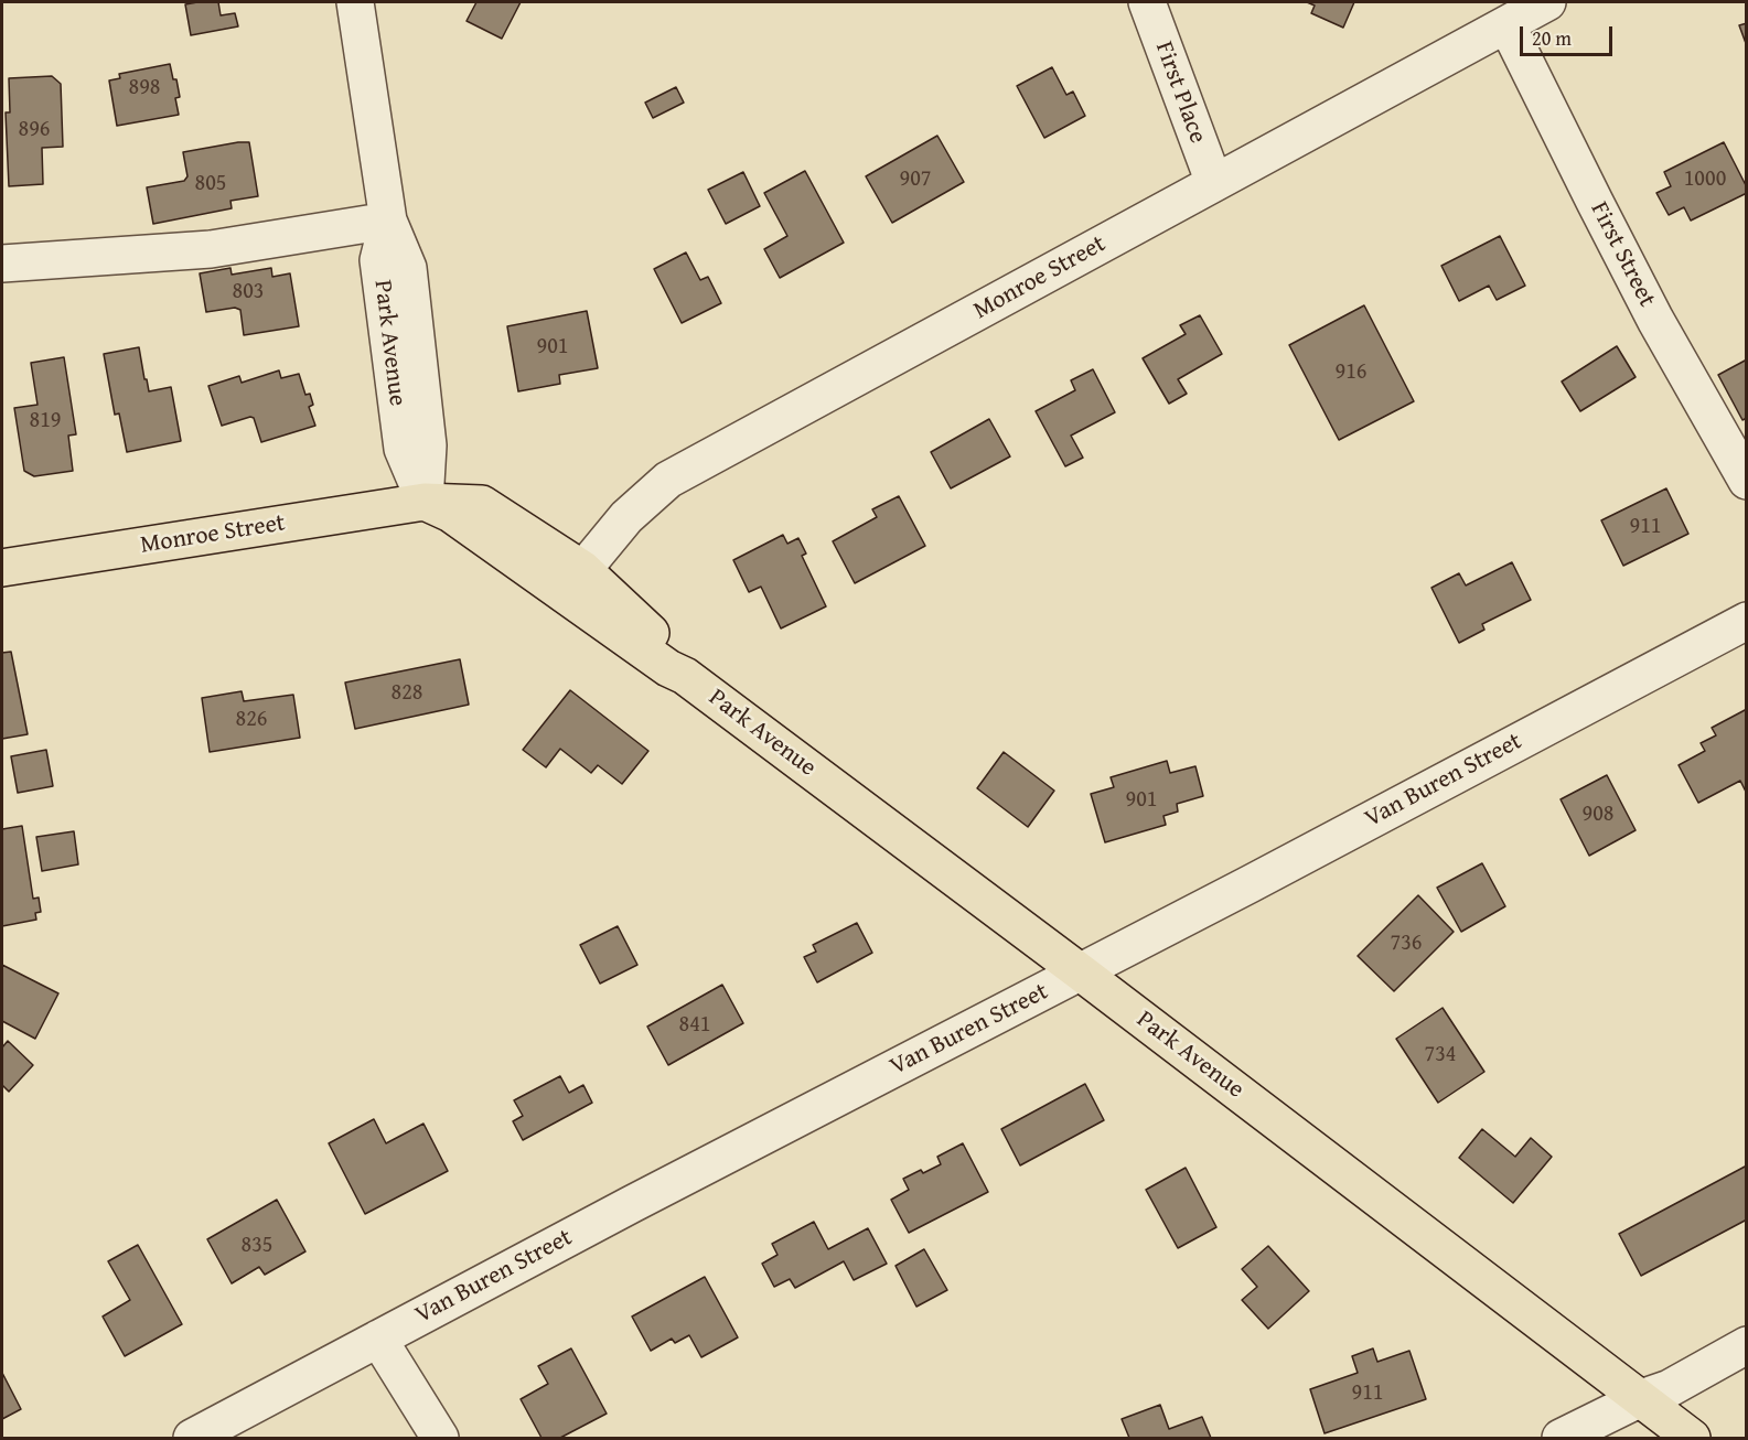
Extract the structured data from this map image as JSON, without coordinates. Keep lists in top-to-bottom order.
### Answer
{
  "streets": {
    "main road": ["Monroe Street", "Park Avenue"],
    "street": ["First Place", "First Street", "Van Buren Street"]
  },
  "crossings": [
    ["First Place", "Monroe Street"],
    ["First Street", "Monroe Street"],
    ["Monroe Street", "Park Avenue"],
    ["Park Avenue", "Van Buren Street"]
  ],
  "house_numbers": [
    "898",
    "896",
    "907",
    "1000",
    "805",
    "803",
    "901",
    "916",
    "819",
    "911",
    "828",
    "826",
    "901",
    "908",
    "736",
    "841",
    "734",
    "835",
    "911"
  ],
  "scale_bar": "20 m"
}
